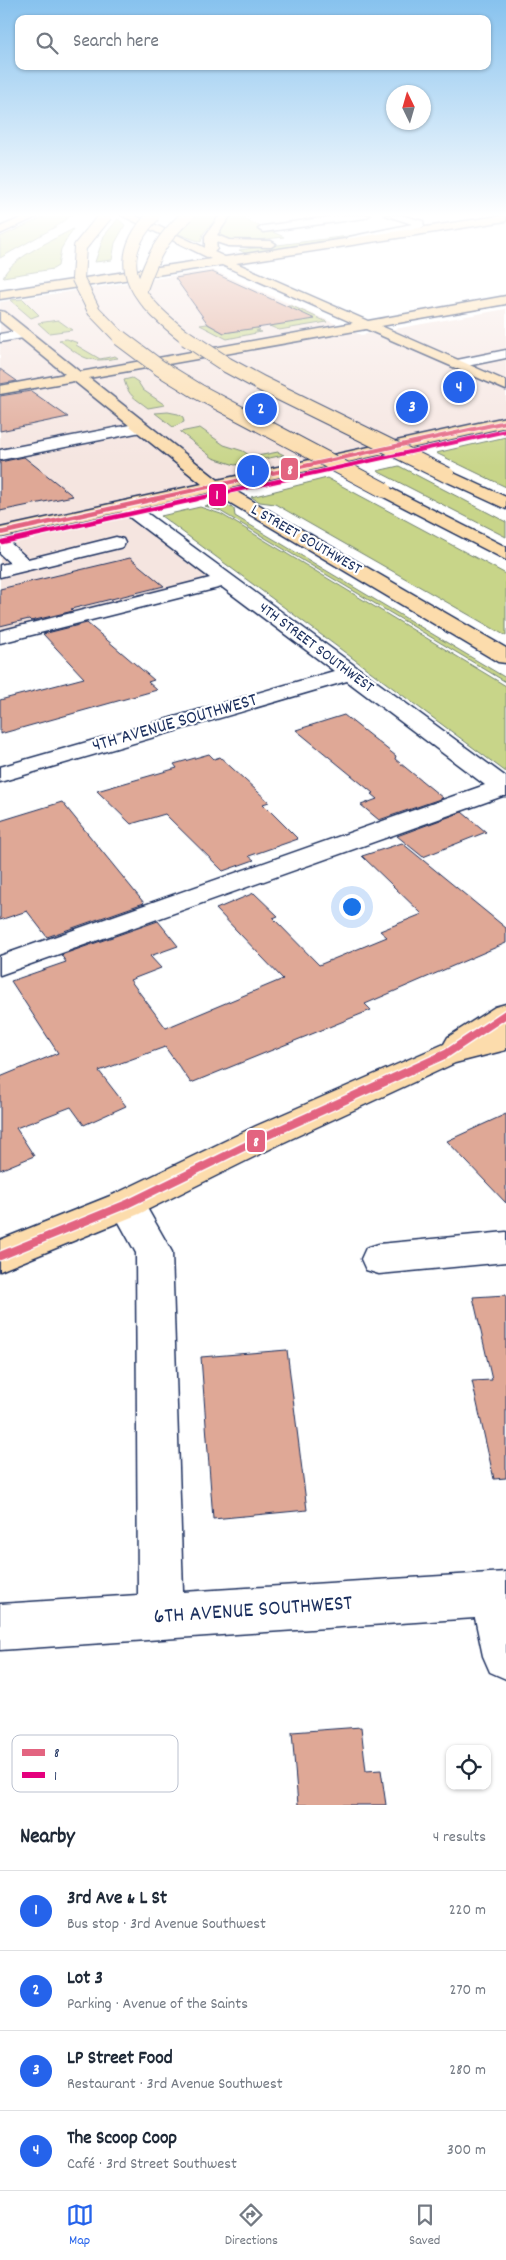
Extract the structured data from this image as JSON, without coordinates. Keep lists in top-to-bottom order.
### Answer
{
  "streets": {
    "main road": ["L STREET SOUTHWEST"],
    "street": ["4TH STREET SOUTHWEST", "4TH AVENUE SOUTHWEST", "6TH AVENUE SOUTHWEST"]
  },
  "crossings": [
    ["4TH STREET SOUTHWEST", "4TH AVENUE SOUTHWEST"]
  ],
  "lines": ["transit line 8", "transit line 1"],
  "legend": ["8", "1"],
  "north": "top",
  "page": {
    "search": "Search here",
    "pins": [
      "4",
      "3",
      "2",
      "1"
    ],
    "heading": ["Nearby", "4 results"],
    "list": [
      {
        "mark": "1",
        "name": "3rd Ave & L St",
        "note": "Bus stop · 3rd Avenue Southwest",
        "value": "220 m"
      },
      {
        "mark": "2",
        "name": "Lot 3",
        "note": "Parking · Avenue of the Saints",
        "value": "270 m"
      },
      {
        "mark": "3",
        "name": "LP Street Food",
        "note": "Restaurant · 3rd Avenue Southwest",
        "value": "280 m"
      },
      {
        "mark": "4",
        "name": "The Scoop Coop",
        "note": "Café · 3rd Street Southwest",
        "value": "300 m"
      }
    ],
    "nav": ["Map", "Directions", "Saved"]
  }
}
